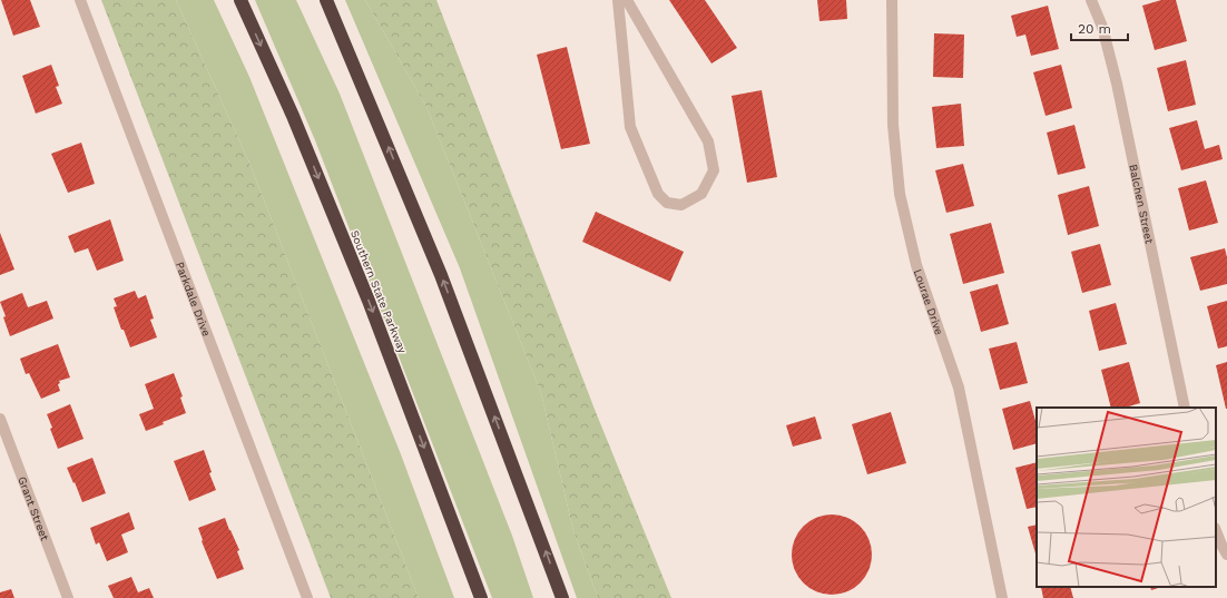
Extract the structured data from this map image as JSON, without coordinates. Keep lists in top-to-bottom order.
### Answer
{
  "streets": {
    "highway": ["Southern State Parkway"],
    "street": [
      "Balchen Street",
      "Parkdale Drive",
      "Lourae Drive",
      "Grant Street"
    ]
  },
  "scale_bar": "20 m"
}
